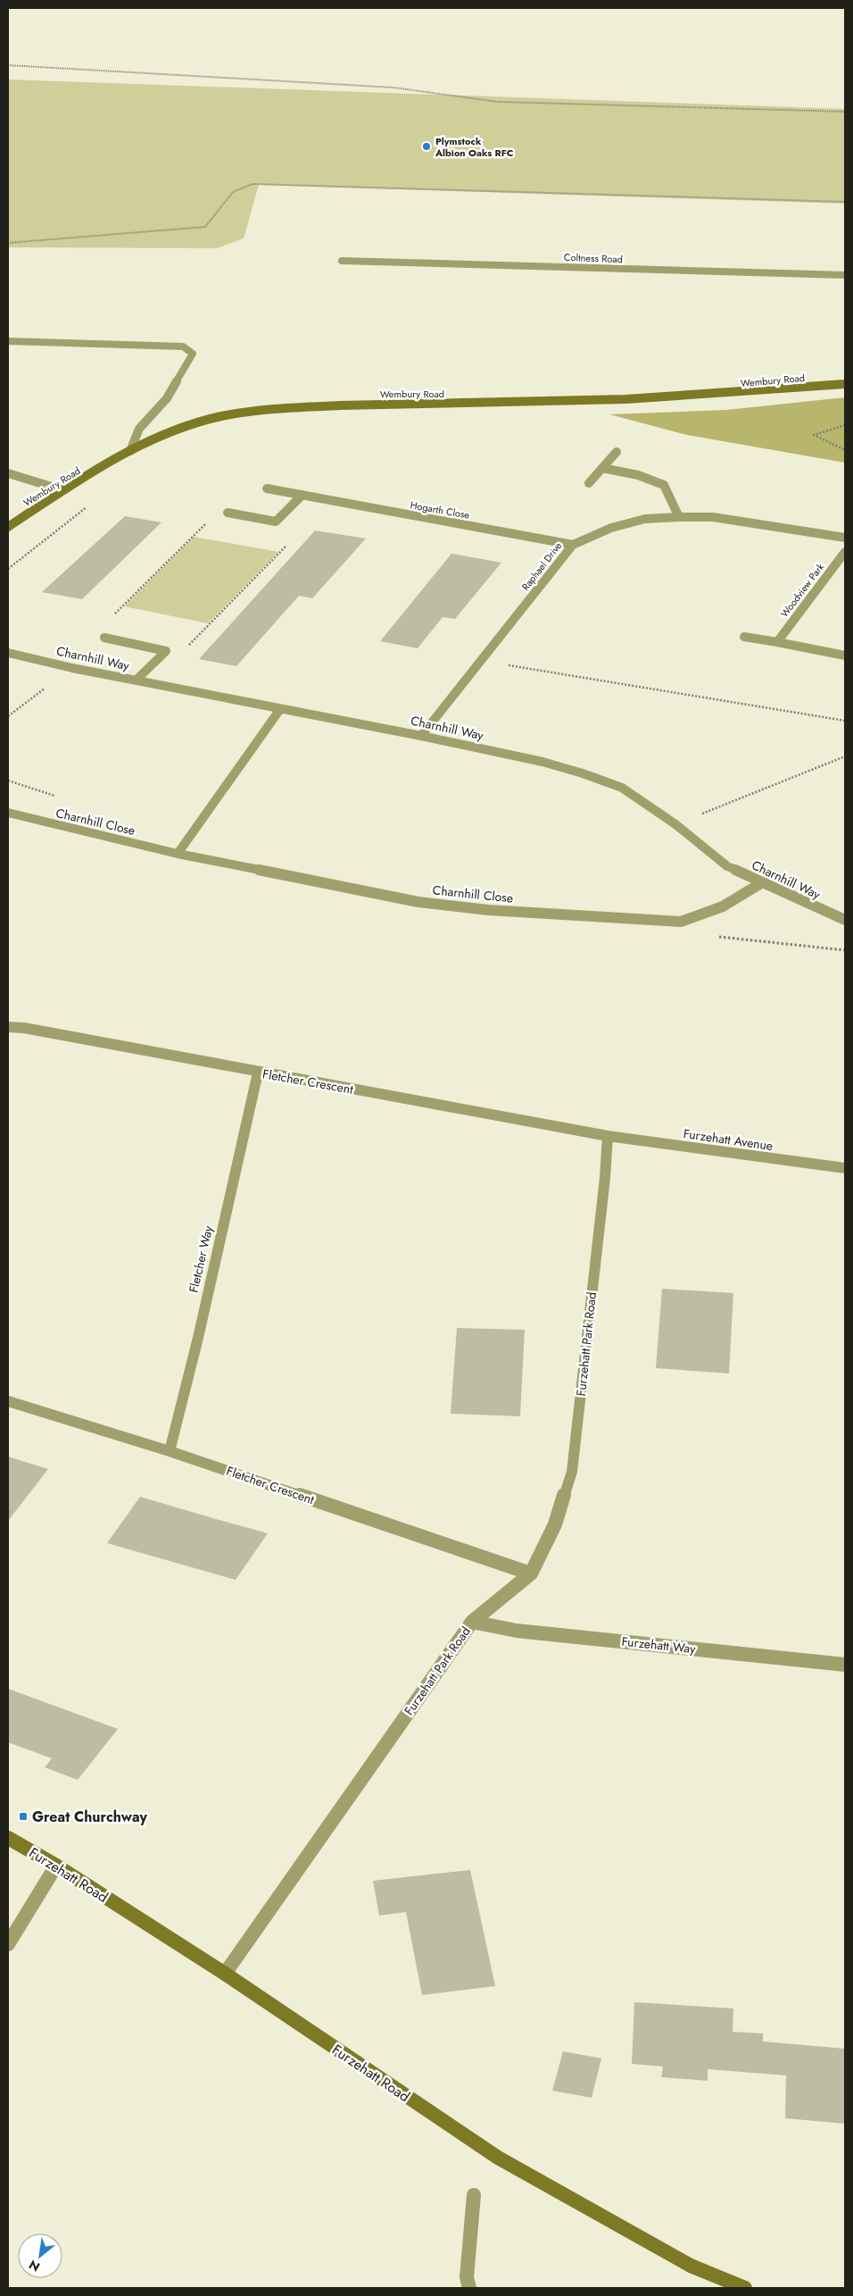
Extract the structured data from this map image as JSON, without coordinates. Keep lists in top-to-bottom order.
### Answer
{
  "streets": {
    "street": [
      "Coltness Road",
      "Wembury Road",
      "Hogarth Close",
      "Raphael Drive",
      "Woodview Park",
      "Charnhill Way",
      "Charnhill Close",
      "Fletcher Crescent",
      "Furzehatt Avenue",
      "Fletcher Way",
      "Furzehatt Park Road",
      "Furzehatt Way",
      "Furzehatt Road"
    ]
  },
  "crossings": [
    ["Hogarth Close", "Raphael Drive"],
    ["Raphael Drive", "Charnhill Way"],
    ["Charnhill Way", "Charnhill Close"],
    ["Fletcher Crescent", "Furzehatt Avenue"],
    ["Fletcher Crescent", "Fletcher Way"],
    ["Fletcher Crescent", "Furzehatt Park Road"],
    ["Furzehatt Avenue", "Furzehatt Park Road"],
    ["Furzehatt Park Road", "Furzehatt Way"],
    ["Furzehatt Park Road", "Furzehatt Road"]
  ],
  "places": {
    "other": ["Plymstock Albion Oaks RFC"],
    "transit": ["Great Churchway"]
  },
  "north": "bottom left"
}
